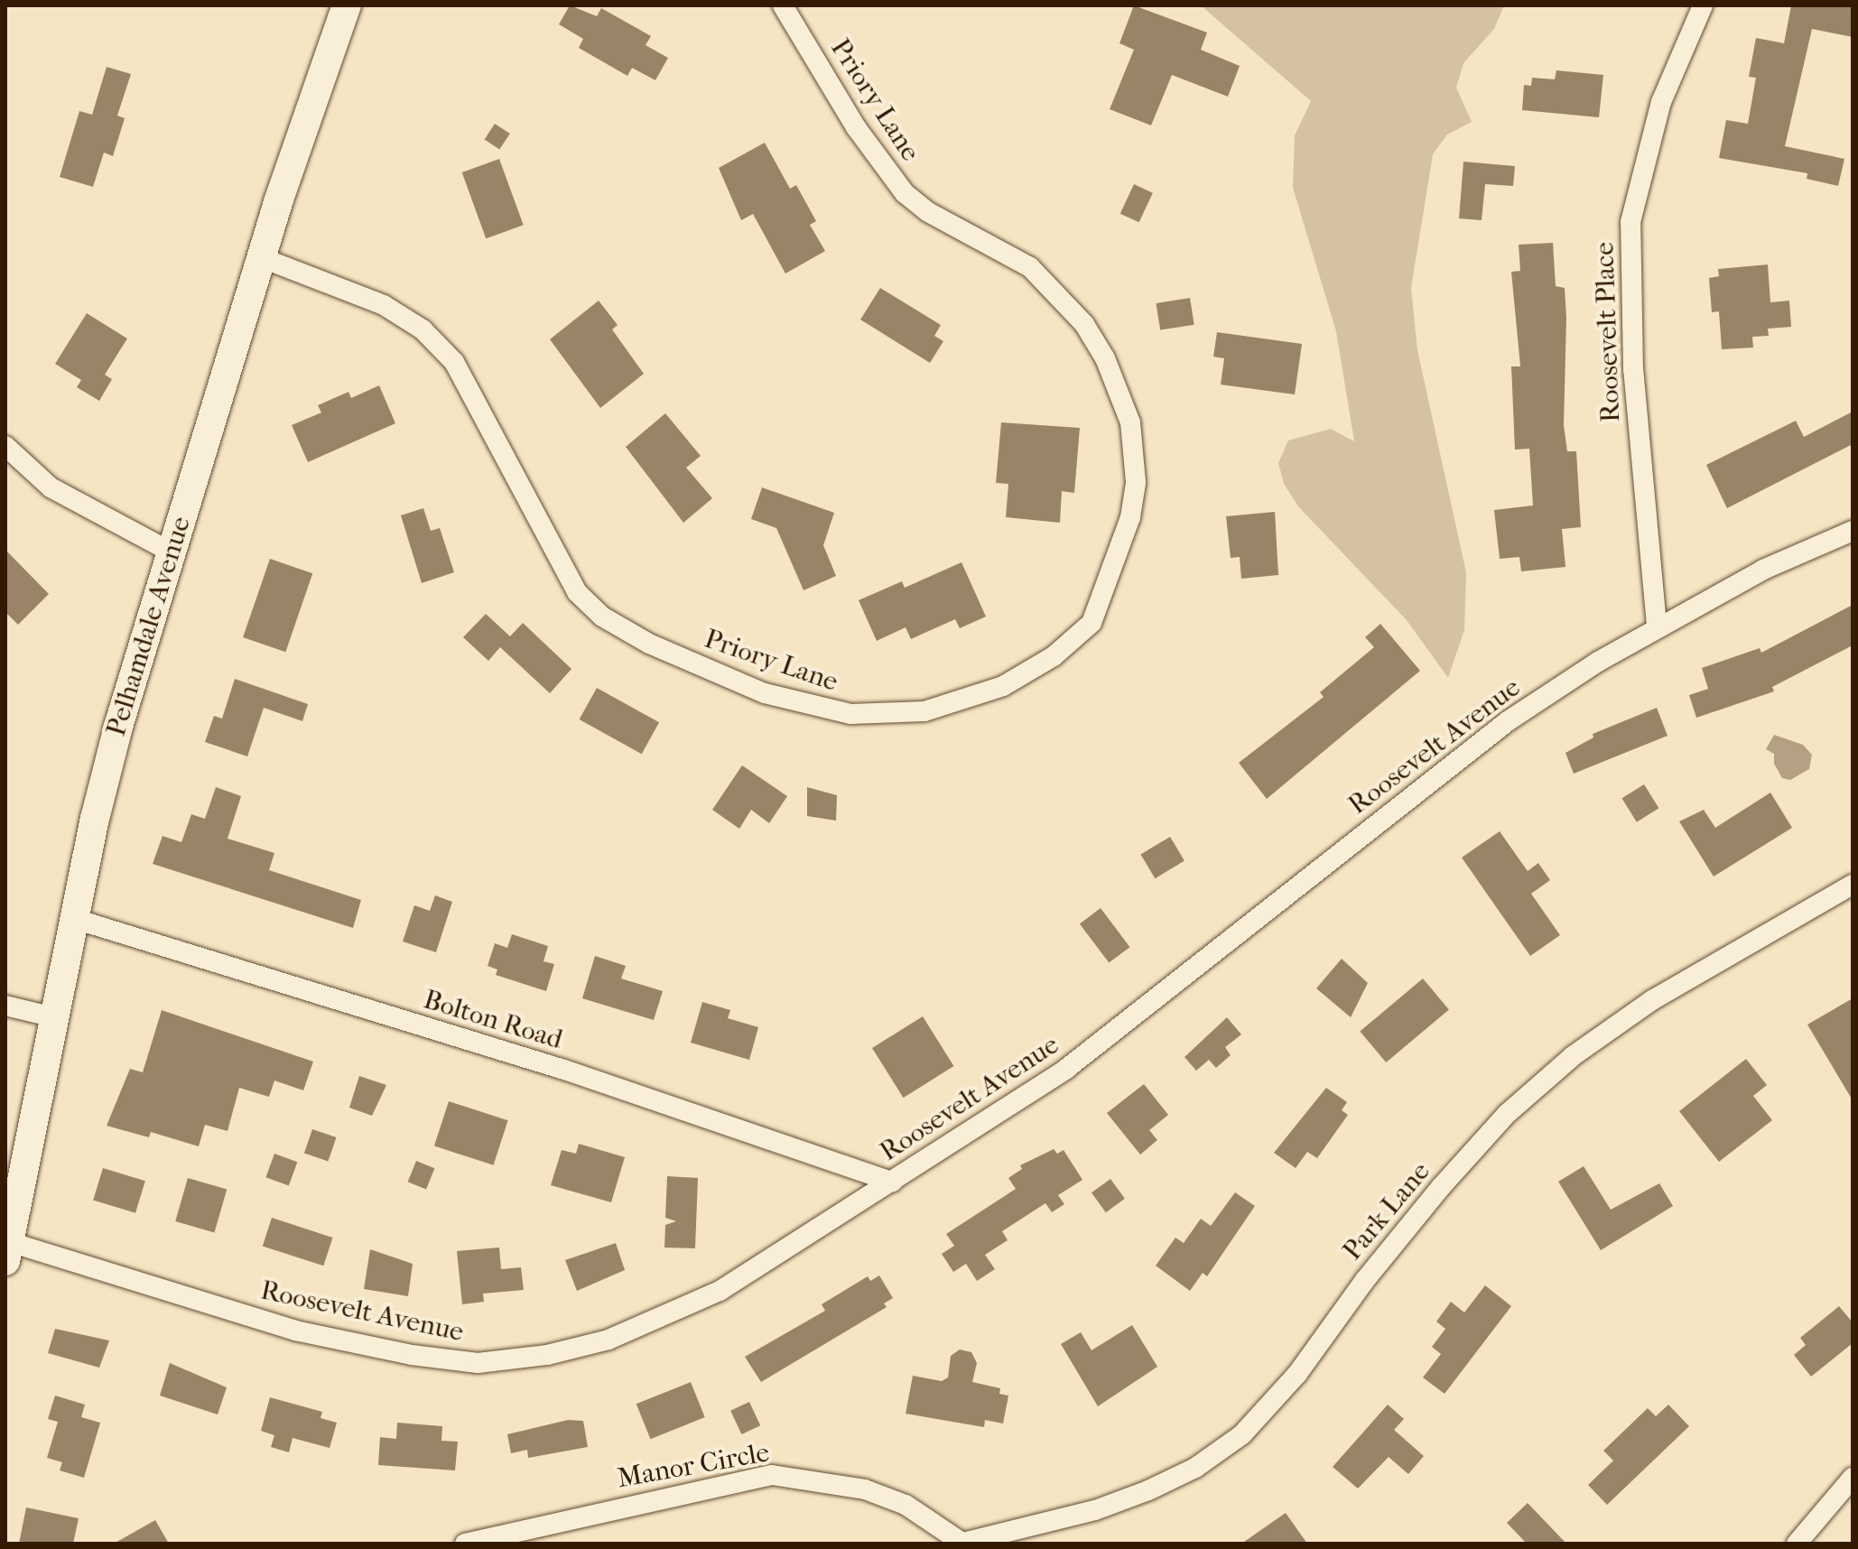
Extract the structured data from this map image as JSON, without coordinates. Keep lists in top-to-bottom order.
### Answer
{
  "streets": {
    "street": [
      "Priory Lane",
      "Roosevelt Place",
      "Pelhamdale Avenue",
      "Roosevelt Avenue",
      "Bolton Road",
      "Park Lane",
      "Manor Circle"
    ]
  },
  "crossings": [
    ["Priory Lane", "Pelhamdale Avenue"],
    ["Roosevelt Place", "Roosevelt Avenue"],
    ["Pelhamdale Avenue", "Roosevelt Avenue"],
    ["Pelhamdale Avenue", "Bolton Road"],
    ["Roosevelt Avenue", "Bolton Road"],
    ["Park Lane", "Manor Circle"]
  ]
}
